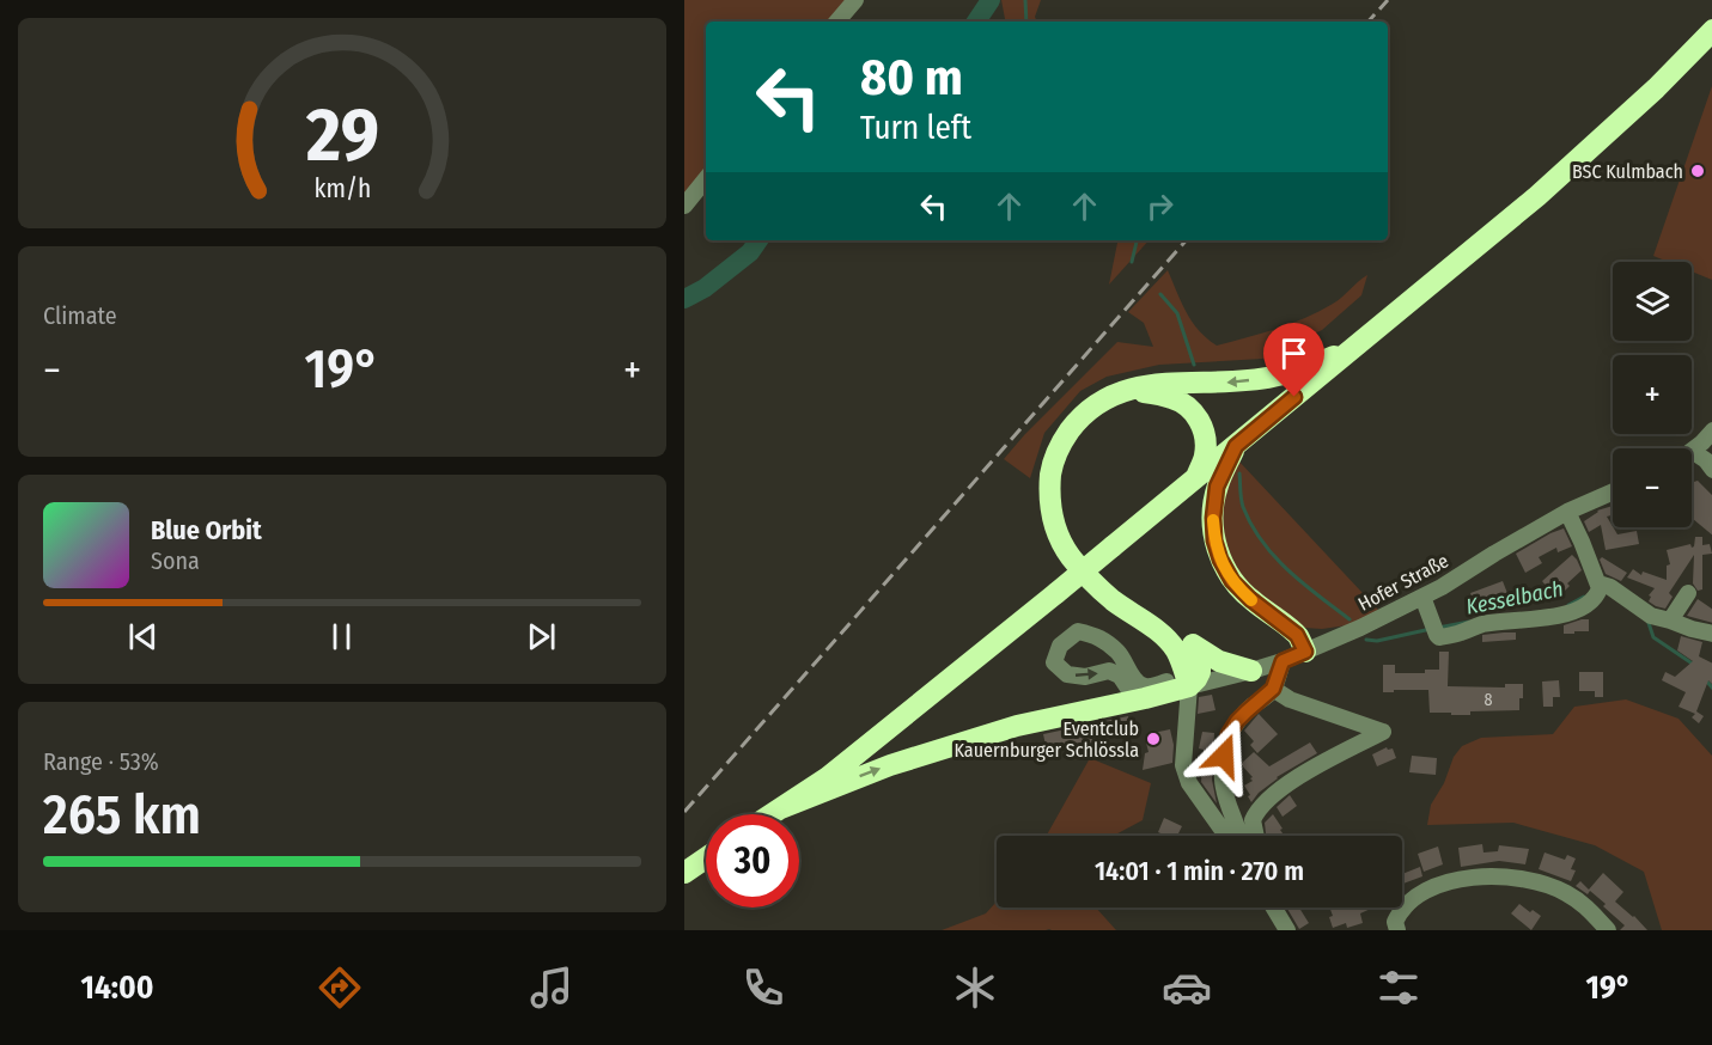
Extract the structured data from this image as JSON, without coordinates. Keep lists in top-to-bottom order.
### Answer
{
  "streets": {
    "street": ["Hofer Straße"]
  },
  "water": ["Kesselbach"],
  "places": ["BSC Kulmbach", "Eventclub Kauernburger Schlössla"],
  "house_numbers": ["8"],
  "page": {
    "turn": ["80 m", "Turn left"],
    "tile": [
      "Climate",
      ["Range · 53%", "265 km"]
    ],
    "map_buttons": ["+", "−"],
    "heat": ["−", "19°", "+"],
    "song": ["Blue Orbit", "Sona"],
    "limit": "30",
    "trip": "14:01 · 1 min · 270 m",
    "tabs": ["14:00", "19°"],
    "gauge": ["29", "km/h"]
  }
}
